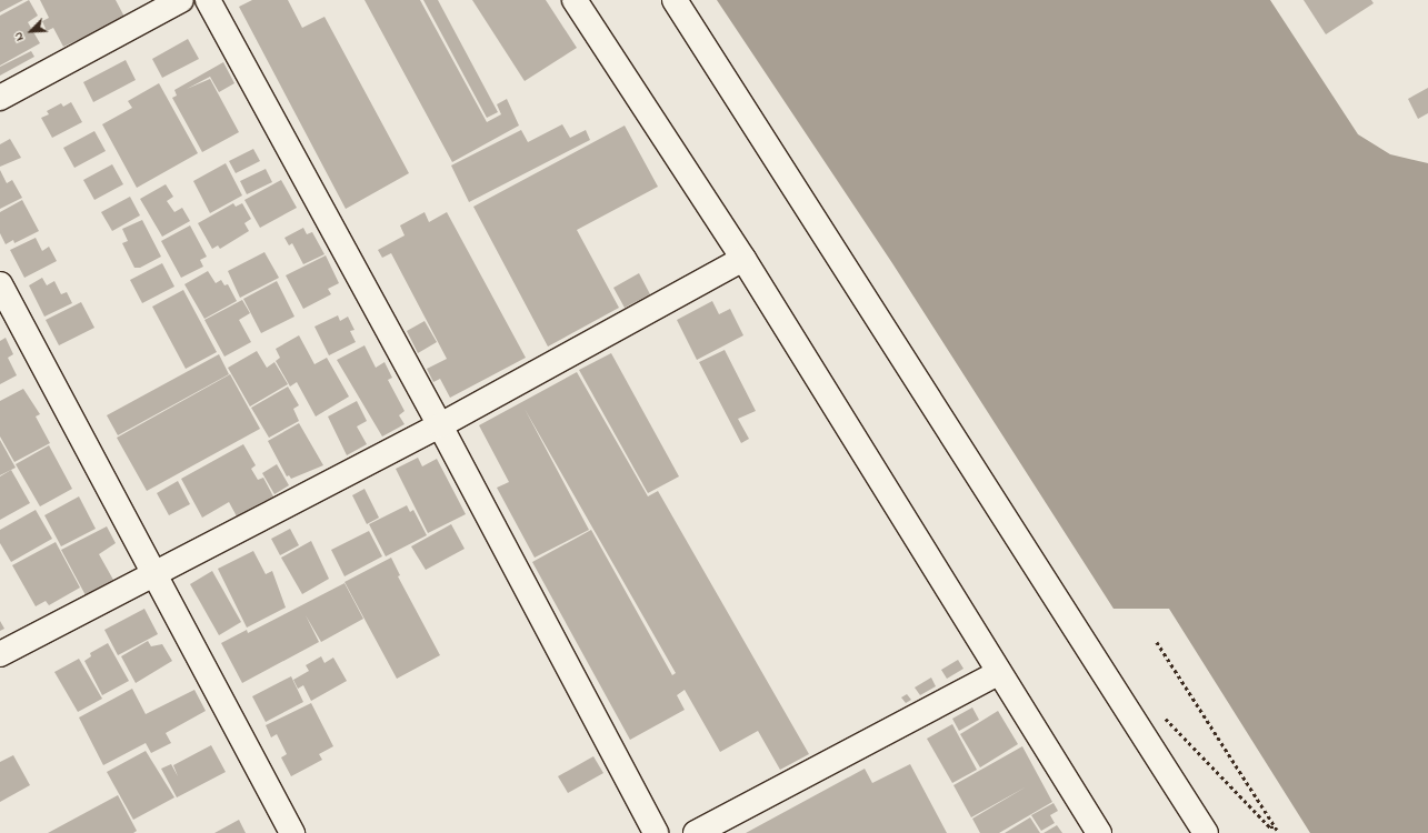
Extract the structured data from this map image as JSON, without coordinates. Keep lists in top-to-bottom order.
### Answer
{
  "north": "bottom left"
}
